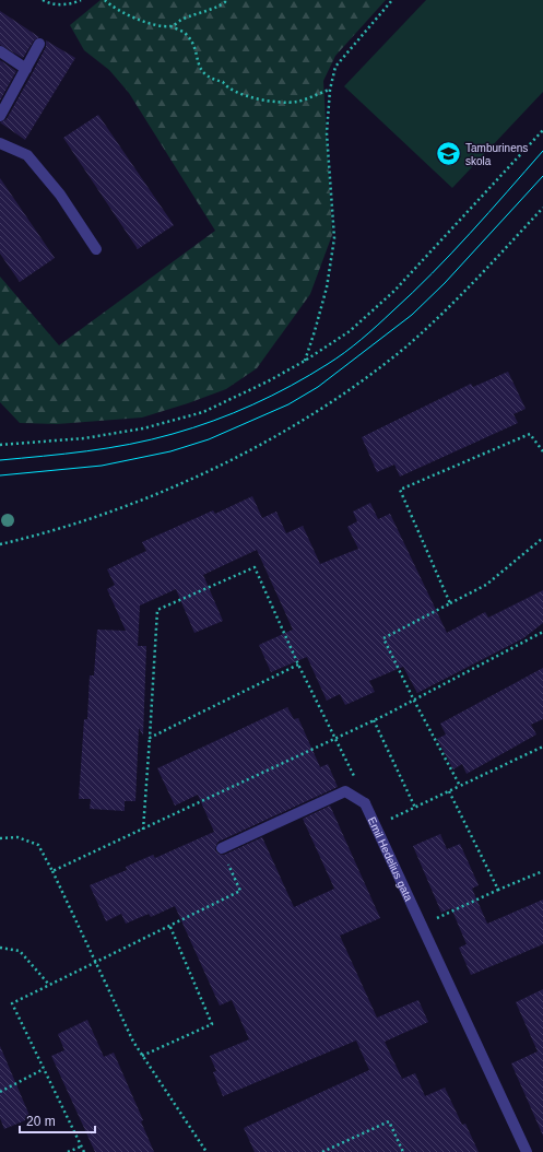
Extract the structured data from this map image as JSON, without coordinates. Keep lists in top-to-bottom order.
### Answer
{
  "streets": {
    "street": ["Emil Hedelius gata"]
  },
  "places": {
    "school or university": ["Tamburinens skola"]
  },
  "scale_bar": "20 m"
}
